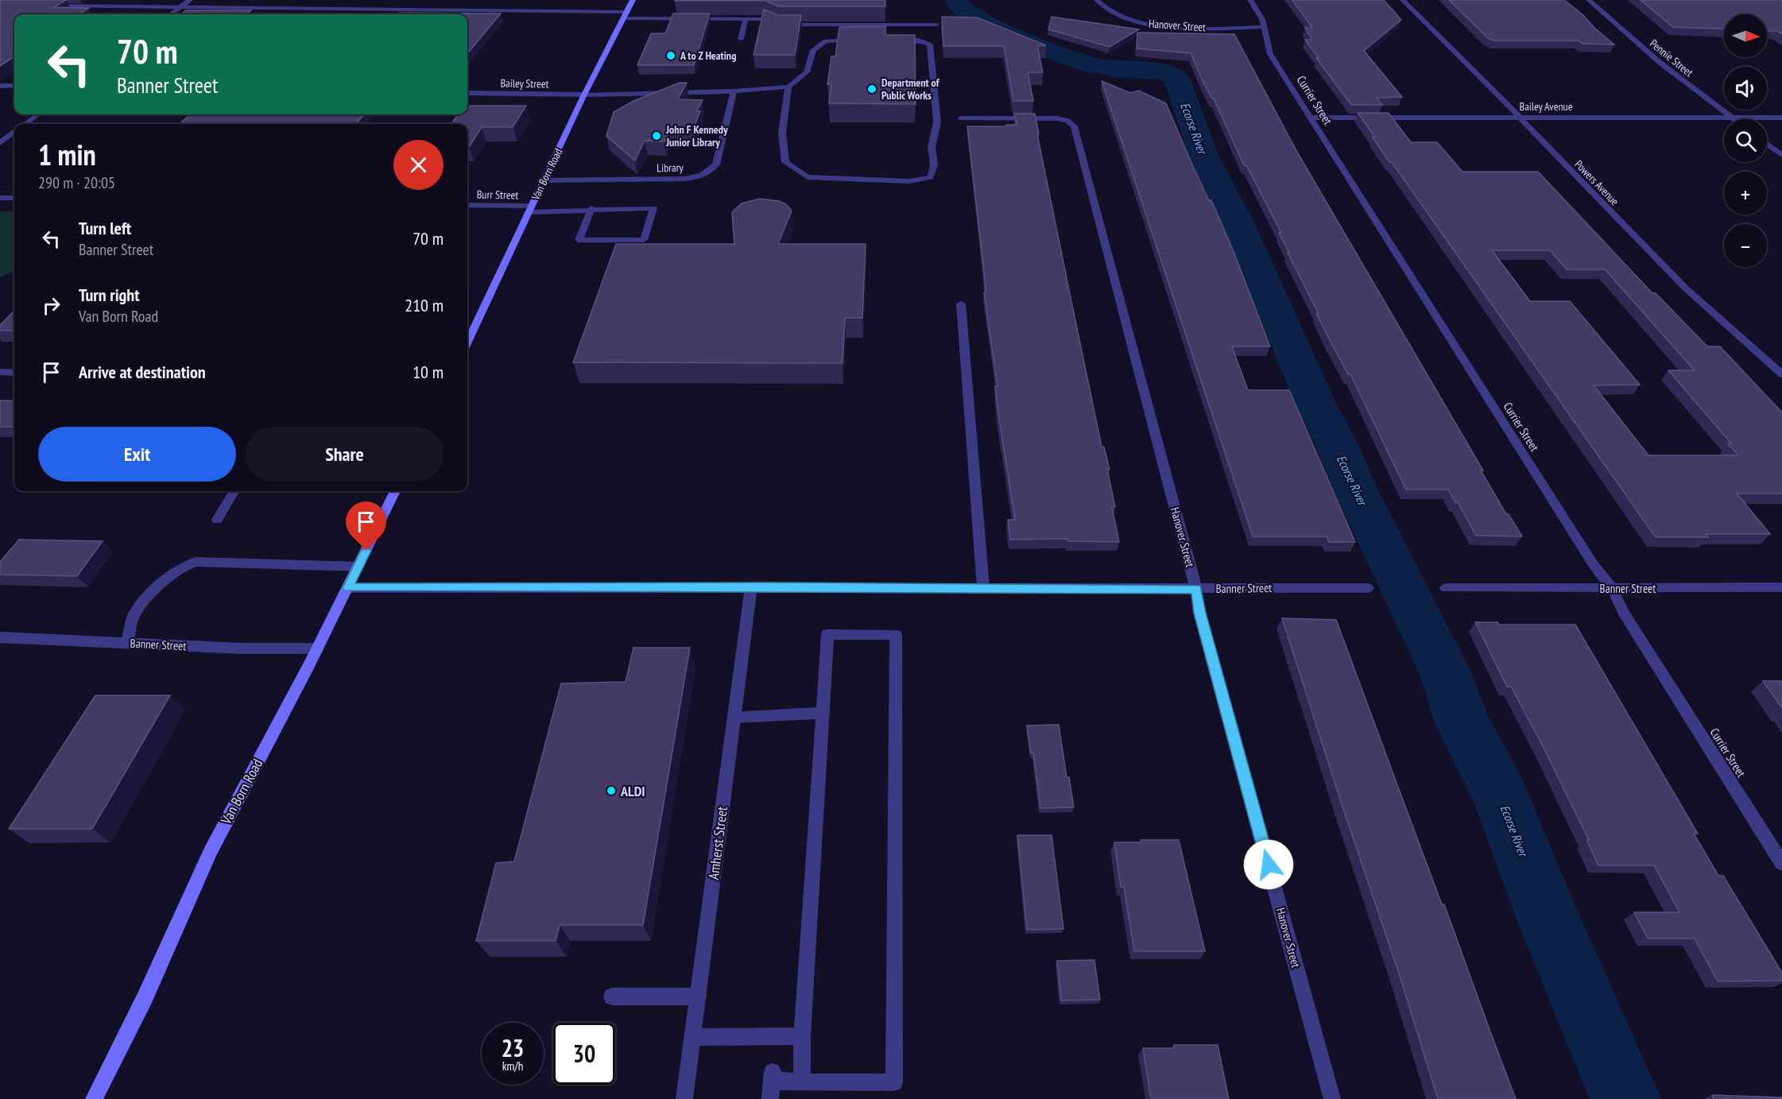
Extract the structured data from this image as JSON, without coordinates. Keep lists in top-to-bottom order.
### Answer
{
  "streets": {
    "main road": ["Van Born Road"],
    "street": [
      "Hanover Street",
      "Pennie Street",
      "Bailey Street",
      "Currier Street",
      "Bailey Avenue",
      "Library",
      "Powers Avenue",
      "Burr Street",
      "Banner Street",
      "Amherst Street"
    ]
  },
  "crossings": [
    ["Hanover Street", "Currier Street"],
    ["Hanover Street", "Banner Street"],
    ["Pennie Street", "Bailey Avenue"],
    ["Bailey Street", "Library"],
    ["Bailey Street", "Van Born Road"],
    ["Currier Street", "Bailey Avenue"],
    ["Currier Street", "Banner Street"],
    ["Bailey Avenue", "Powers Avenue"],
    ["Library", "Van Born Road"],
    ["Van Born Road", "Burr Street"],
    ["Van Born Road", "Banner Street"],
    ["Banner Street", "Amherst Street"]
  ],
  "water": ["Ecorse River"],
  "places": [
    "A to Z Heating",
    "Department of Public Works",
    "John F Kennedy Junior Library",
    "ALDI"
  ],
  "north": "right",
  "page": {
    "map_buttons": ["+", "−"],
    "turn": ["70 m", "Banner Street"],
    "heading": ["1 min", "290 m · 20:05"],
    "list": [
      {
        "name": "Turn left",
        "note": "Banner Street",
        "value": "70 m"
      },
      {
        "name": "Turn right",
        "note": "Van Born Road",
        "value": "210 m"
      },
      {
        "name": "Arrive at destination",
        "value": "10 m"
      }
    ],
    "buttons": ["Exit", "Share"],
    "speed": "23 km/h",
    "limit": "30"
  }
}
